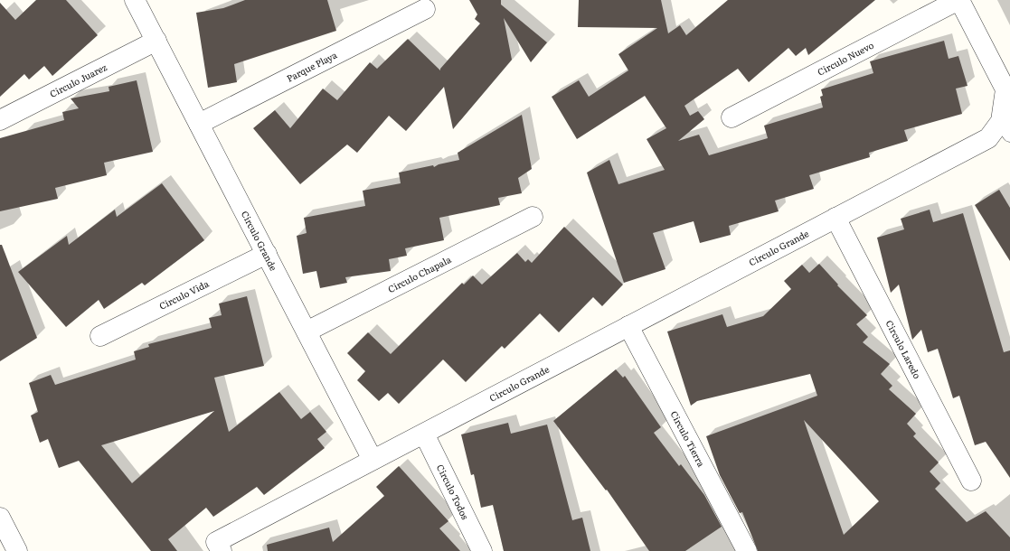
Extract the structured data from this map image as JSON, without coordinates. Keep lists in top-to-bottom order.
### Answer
{
  "streets": {
    "street": [
      "Circulo Nuevo",
      "Parque Playa",
      "Circulo Juarez",
      "Circulo Grande",
      "Circulo Chapala",
      "Circulo Vida",
      "Circulo Laredo",
      "Circulo Tierra",
      "Circulo Todos"
    ]
  },
  "crossings": [
    ["Circulo Nuevo", "Circulo Grande"],
    ["Parque Playa", "Circulo Grande"],
    ["Circulo Juarez", "Circulo Grande"],
    ["Circulo Grande", "Circulo Chapala"],
    ["Circulo Grande", "Circulo Vida"],
    ["Circulo Grande", "Circulo Laredo"],
    ["Circulo Grande", "Circulo Tierra"],
    ["Circulo Grande", "Circulo Todos"]
  ]
}
